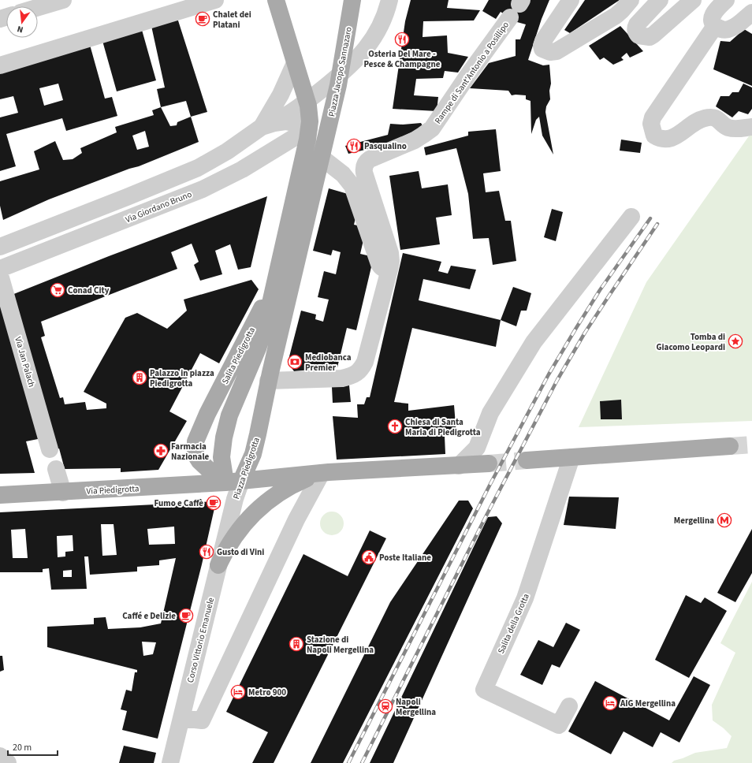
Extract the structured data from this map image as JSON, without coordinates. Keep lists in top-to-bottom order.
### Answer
{
  "streets": {
    "main road": [
      "Piazza Jacopo Sannazaro",
      "Salita Piedigrotta",
      "Piazza Piedigrotta",
      "Via Piedigrotta"
    ],
    "street": [
      "Rampe di Sant'Antonio a Posillipo",
      "Via Giordano Bruno",
      "Via Jan Palach",
      "Salita della Grotta",
      "Corso Vittorio Emanuele"
    ]
  },
  "crossings": [
    ["Rampe di Sant'Antonio a Posillipo", "Piazza Piedigrotta"],
    ["Via Giordano Bruno", "Salita Piedigrotta"],
    ["Salita Piedigrotta", "Piazza Piedigrotta"],
    ["Salita Piedigrotta", "Via Piedigrotta"],
    ["Salita Piedigrotta", "Corso Vittorio Emanuele"],
    ["Piazza Piedigrotta", "Via Piedigrotta"]
  ],
  "places": {
    "cafe": ["Chalet dei Platani", "Fumo e Caffè", "Caffé e Delizie"],
    "restaurant": ["Osteria Del Mare - Pesce & Champagne", "Pasqualino", "Gusto di Vini"],
    "supermarket": ["Conad City"],
    "place": ["Tomba di Giacomo Leopardi"],
    "bank": ["Mediobanca Premier"],
    "building": ["Palazzo in piazza Piedigrotta", "Stazione di Napoli Mergellina"],
    "church": ["Chiesa di Santa Maria di Piedigrotta"],
    "pharmacy": ["Farmacia Nazionale"],
    "metro station": ["Mergellina"],
    "public building": ["Poste Italiane"],
    "hotel": ["Metro 900", "AIG Mergellina"],
    "station": ["Napoli Mergellina"]
  },
  "scale_bar": "20 m",
  "north": "bottom"
}
